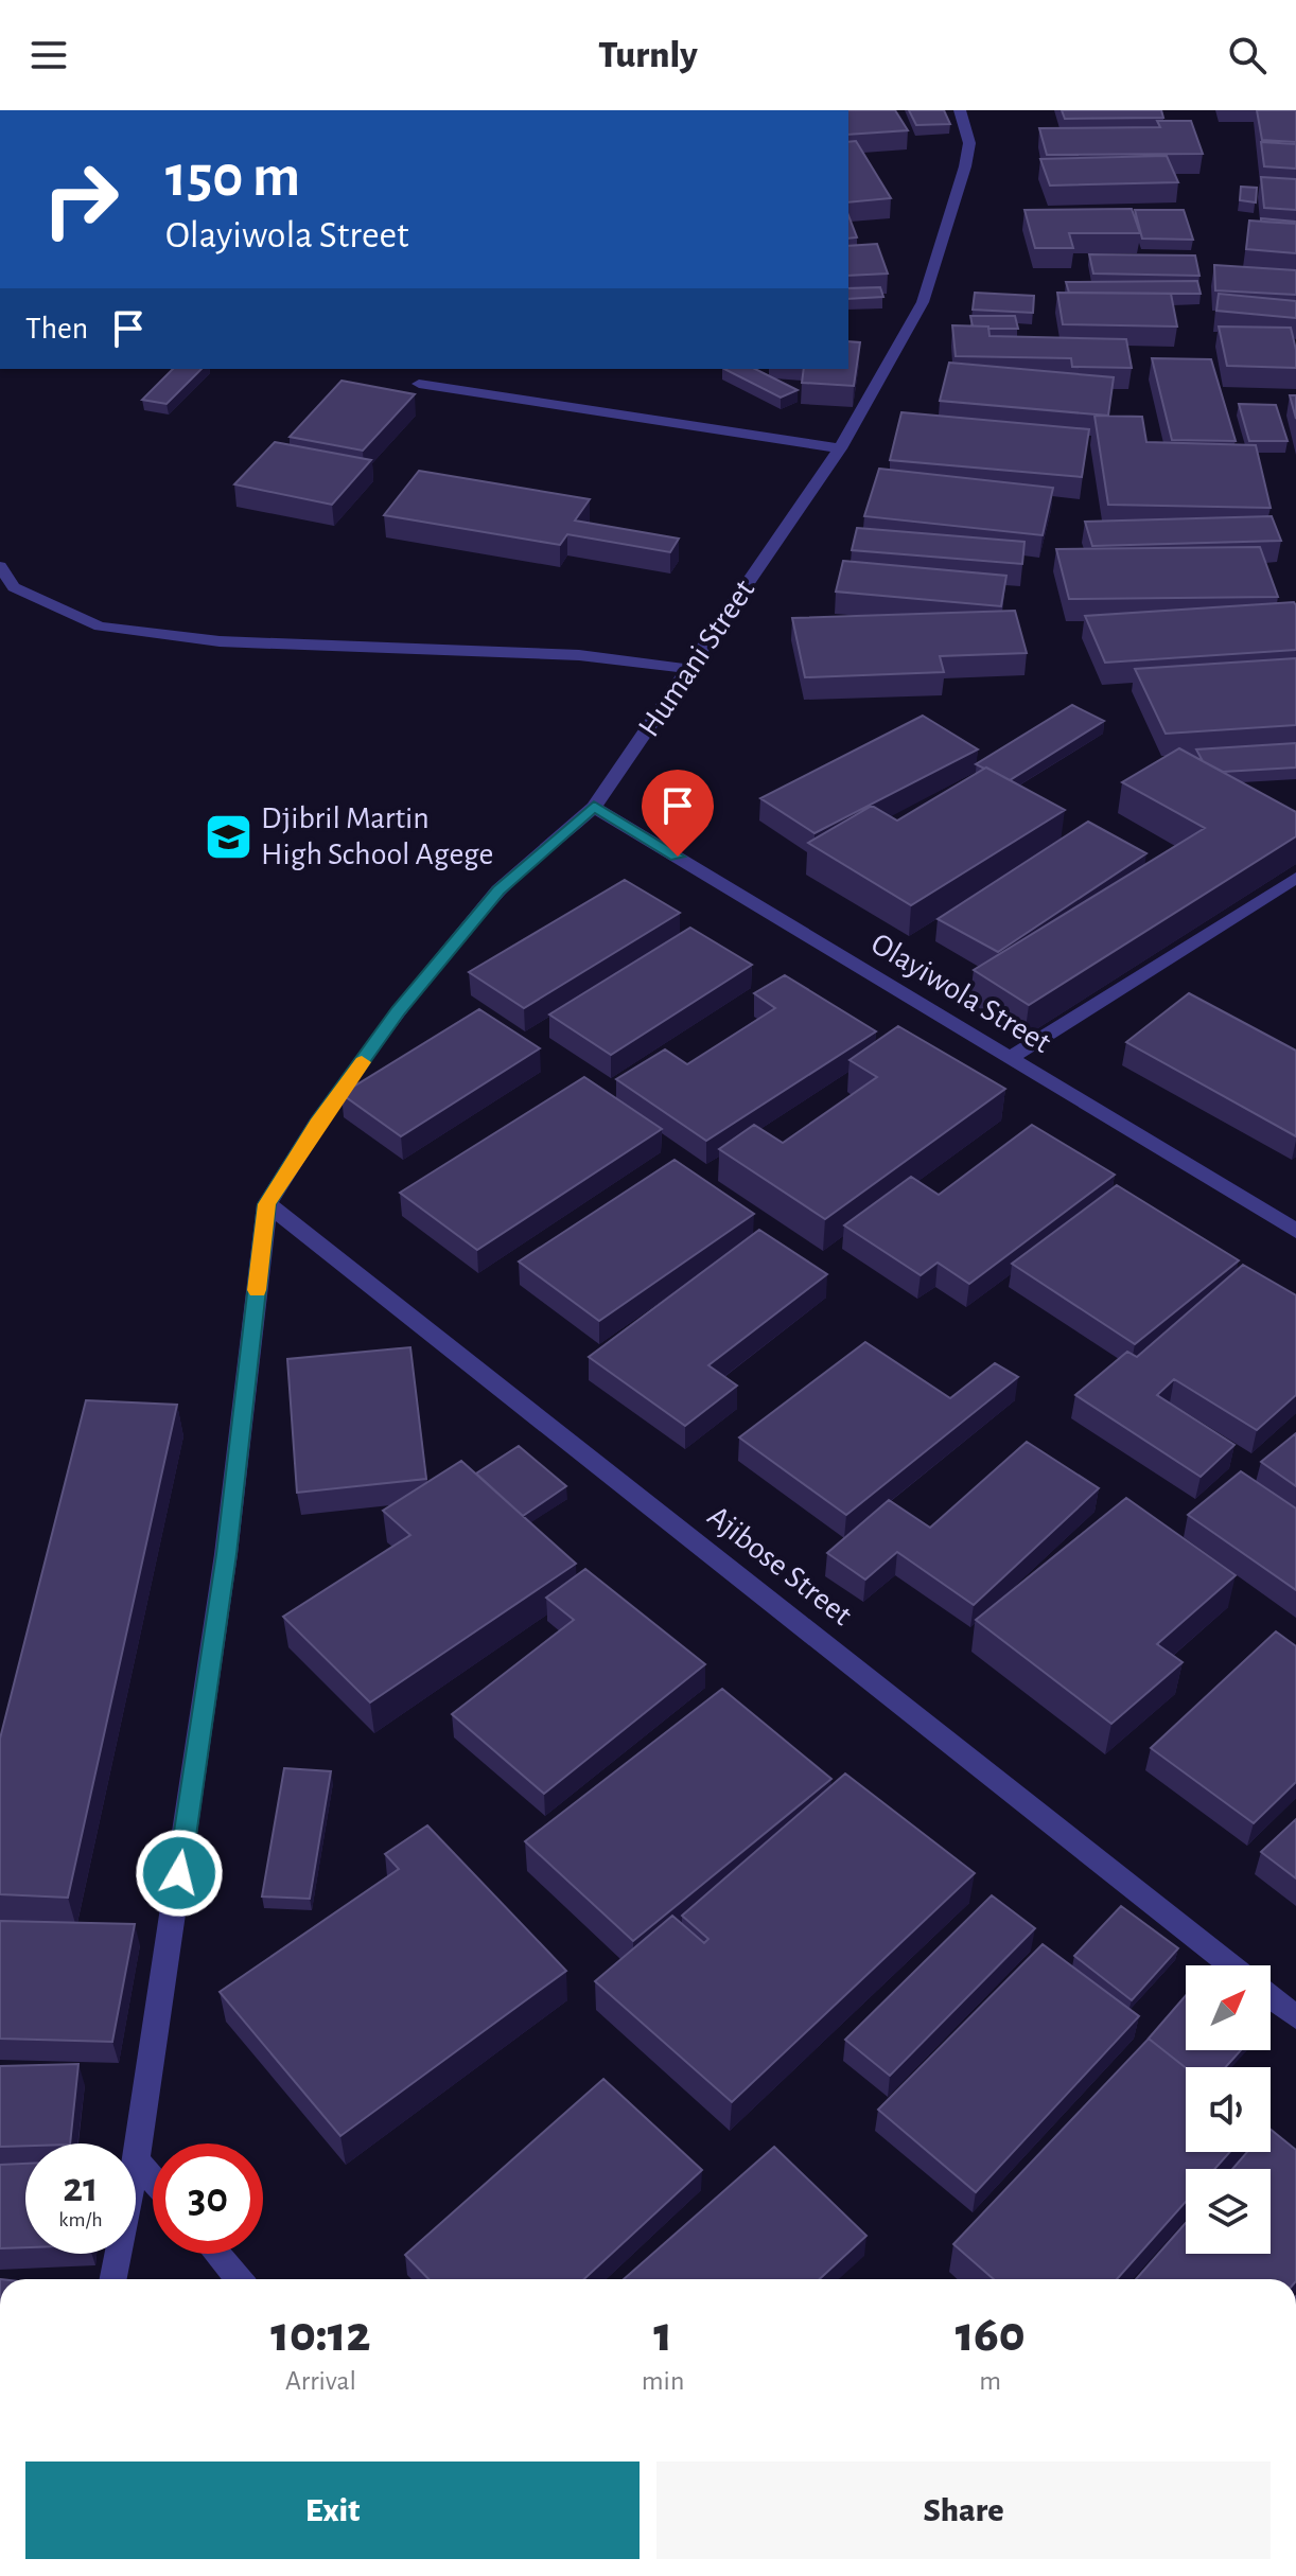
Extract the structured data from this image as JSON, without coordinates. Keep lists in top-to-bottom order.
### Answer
{
  "streets": {
    "street": ["Humani Street", "Olayiwola Street", "Ajibose Street"]
  },
  "crossings": [
    ["Humani Street", "Olayiwola Street"],
    ["Humani Street", "Ajibose Street"]
  ],
  "places": {
    "school or university": ["Djibril Martin High School Agege"]
  },
  "north": "top right",
  "page": {
    "header": "Turnly",
    "turn": ["150 m", "Olayiwola Street"],
    "then": "Then",
    "speed": "21 km/h",
    "limit": "30",
    "eta": [
      "10:12",
      "Arrival",
      "1",
      "min",
      "160",
      "m"
    ],
    "buttons": ["Exit", "Share"]
  }
}
